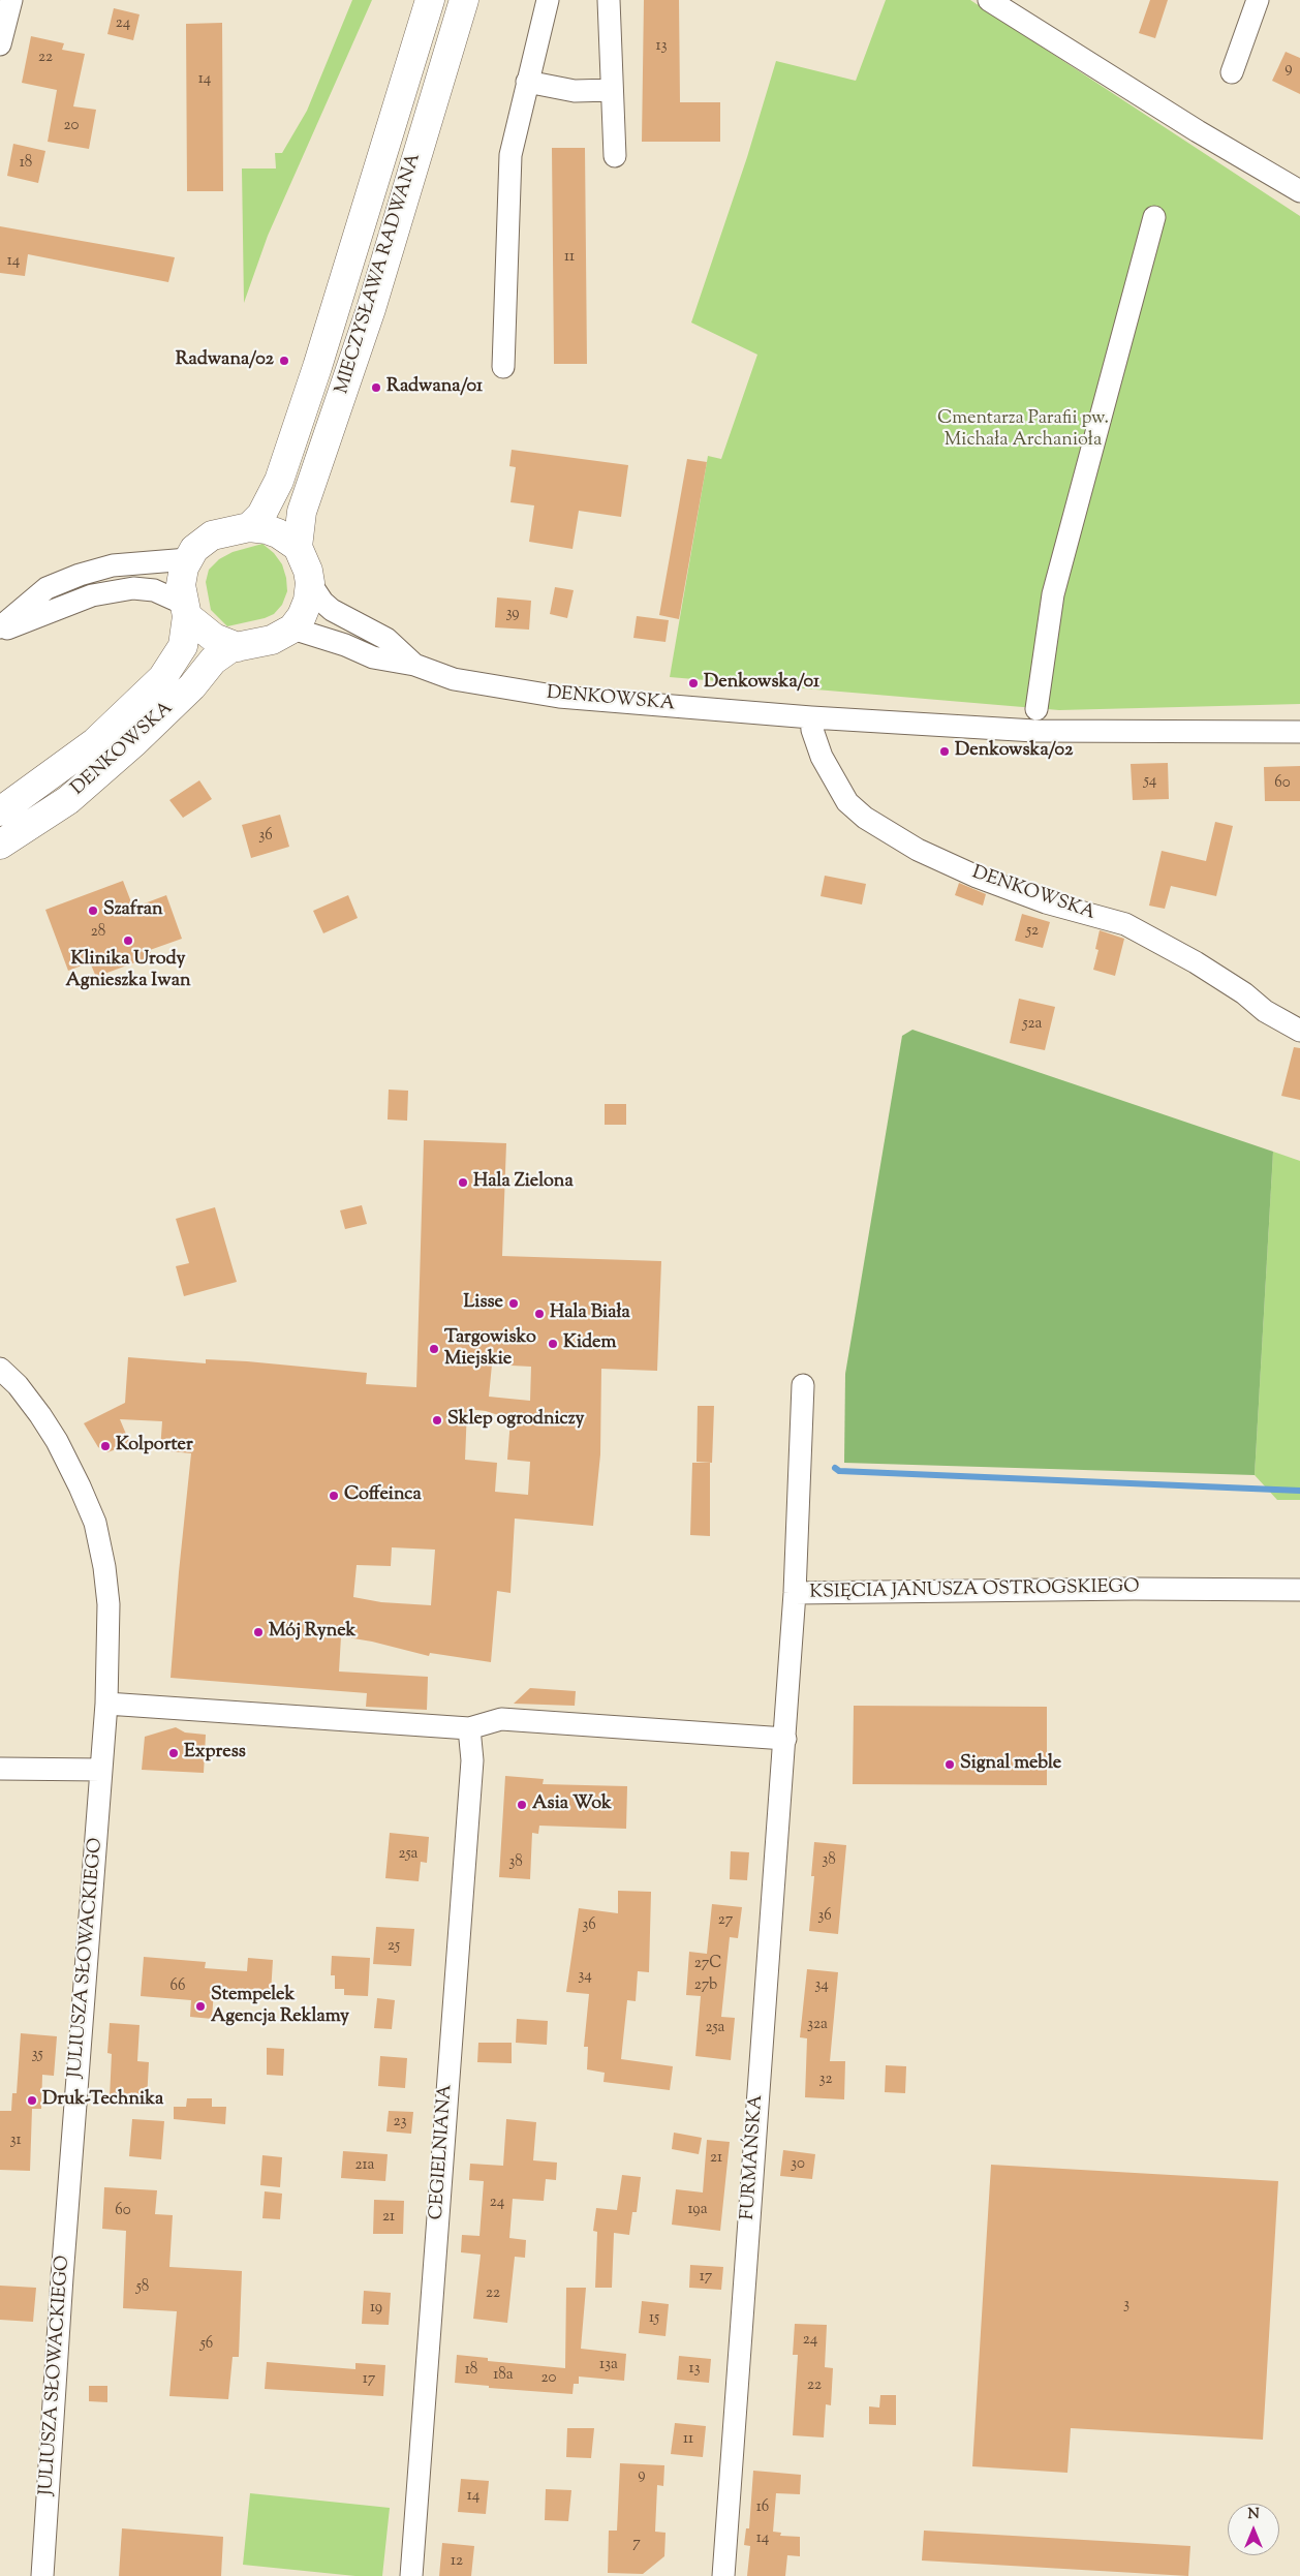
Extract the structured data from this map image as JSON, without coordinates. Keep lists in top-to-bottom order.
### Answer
{
  "streets": {
    "main road": ["MIECZYSŁAWA RADWANA", "DENKOWSKA"],
    "street": [
      "KSIĘCIA JANUSZA OSTROGSKIEGO",
      "JULIUSZA SŁOWACKIEGO",
      "CEGIELNIANA",
      "FURMAŃSKA"
    ]
  },
  "crossings": [
    ["MIECZYSŁAWA RADWANA", "DENKOWSKA"],
    ["KSIĘCIA JANUSZA OSTROGSKIEGO", "FURMAŃSKA"]
  ],
  "parks": ["Cmentarza Parafii pw. Michała Archanioła"],
  "places": [
    "Radwana/02",
    "Radwana/01",
    "Denkowska/01",
    "Denkowska/02",
    "Szafran",
    "Klinika Urody Agnieszka Iwan",
    "Hala Zielona",
    "Lisse",
    "Hala Biała",
    "Kidem",
    "Targowisko Miejskie",
    "Sklep ogrodniczy",
    "Kolporter",
    "Coffeinca",
    "Mój Rynek",
    "Express",
    "Signal meble",
    "Asia Wok",
    "Stempelek Agencja Reklamy",
    "Druk-Technika"
  ],
  "house_numbers": [
    "24",
    "13",
    "22",
    "9",
    "14",
    "20",
    "18",
    "11",
    "14",
    "39",
    "54",
    "60",
    "36",
    "52",
    "28",
    "52a",
    "25a",
    "38",
    "38",
    "36",
    "27",
    "36",
    "25",
    "27C",
    "34",
    "27b",
    "34",
    "66",
    "32a",
    "25a",
    "35",
    "32",
    "23",
    "31",
    "21",
    "30",
    "21a",
    "24",
    "19a",
    "60",
    "21",
    "17",
    "58",
    "22",
    "3",
    "19",
    "15",
    "24",
    "56",
    "13a",
    "13",
    "18",
    "18a",
    "20",
    "17",
    "22",
    "11",
    "9",
    "14",
    "16",
    "14",
    "7",
    "12"
  ],
  "north": "top"
}
